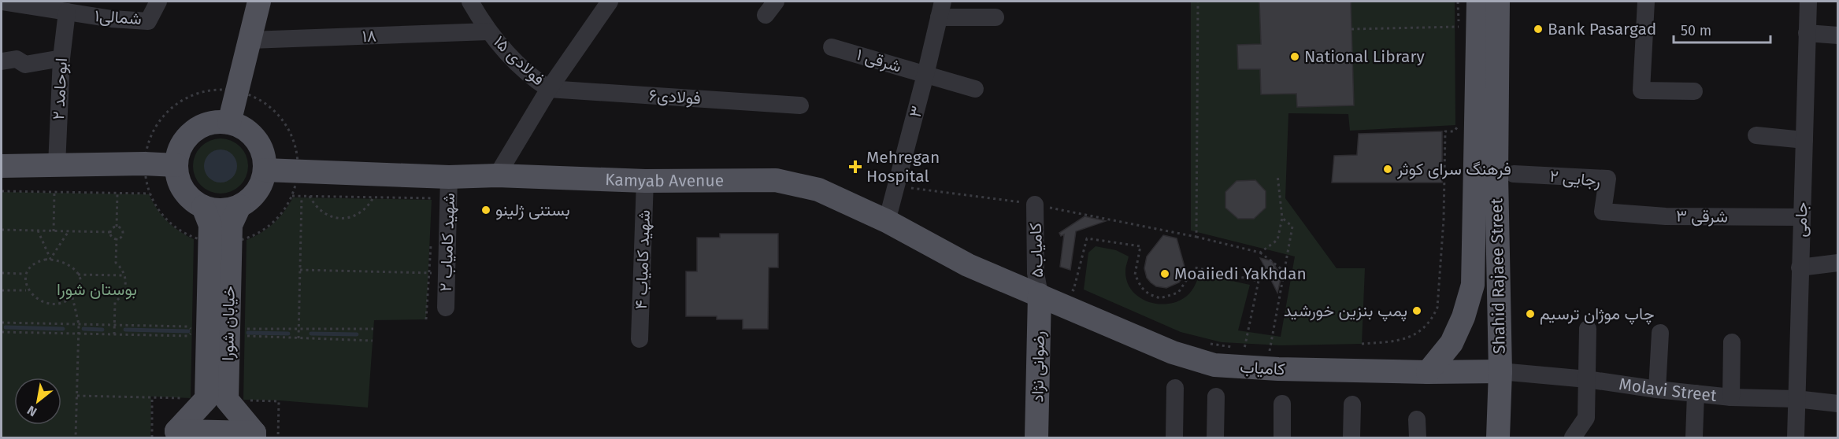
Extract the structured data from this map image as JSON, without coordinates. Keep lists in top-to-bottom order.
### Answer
{
  "streets": {
    "main road": [
      "Kamyab Avenue",
      "Shahid Rajaee Street",
      "خیابان شورا",
      "رضوانی نژاد",
      "کامیاب"
    ],
    "street": [
      "شمالی۱",
      "۱۸",
      "فولادی ۱۵",
      "۱ شرقی",
      "ابوحامد ۲",
      "فولادی۶",
      "۳",
      "رجایی ۲",
      "شرقی ۳",
      "جامی",
      "شهید کامیاب ۲",
      "کامیاب۵",
      "شهید کامیاب ۴",
      "Molavi Street"
    ]
  },
  "crossings": [
    ["شمالی۱", "ابوحامد ۲"],
    ["۱۸", "فولادی ۱۵"],
    ["فولادی ۱۵", "فولادی۶"],
    ["۱ شرقی", "۳"],
    ["۳", "Kamyab Avenue"],
    ["رجایی ۲", "شرقی ۳"],
    ["Kamyab Avenue", "شهید کامیاب ۲"],
    ["Kamyab Avenue", "کامیاب۵"],
    ["Kamyab Avenue", "شهید کامیاب ۴"],
    ["Kamyab Avenue", "خیابان شورا"],
    ["Kamyab Avenue", "رضوانی نژاد"],
    ["Kamyab Avenue", "کامیاب"],
    ["شرقی ۳", "جامی"],
    ["جامی", "Molavi Street"],
    ["کامیاب۵", "رضوانی نژاد"],
    ["کامیاب۵", "کامیاب"],
    ["Shahid Rajaee Street", "کامیاب"],
    ["Shahid Rajaee Street", "Molavi Street"],
    ["رضوانی نژاد", "کامیاب"],
    ["کامیاب", "Molavi Street"]
  ],
  "parks": ["بوستان شورا"],
  "places": {
    "other": [
      "Bank Pasargad",
      "National Library",
      "فرهنگ سرای کوثر",
      "بستنی ژلینو",
      "Moaiiedi Yakhdan",
      "پمپ بنزین خورشید",
      "چاپ موژان ترسیم"
    ],
    "health": ["Mehregan Hospital"]
  },
  "scale_bar": "50 m",
  "north": "bottom left"
}
